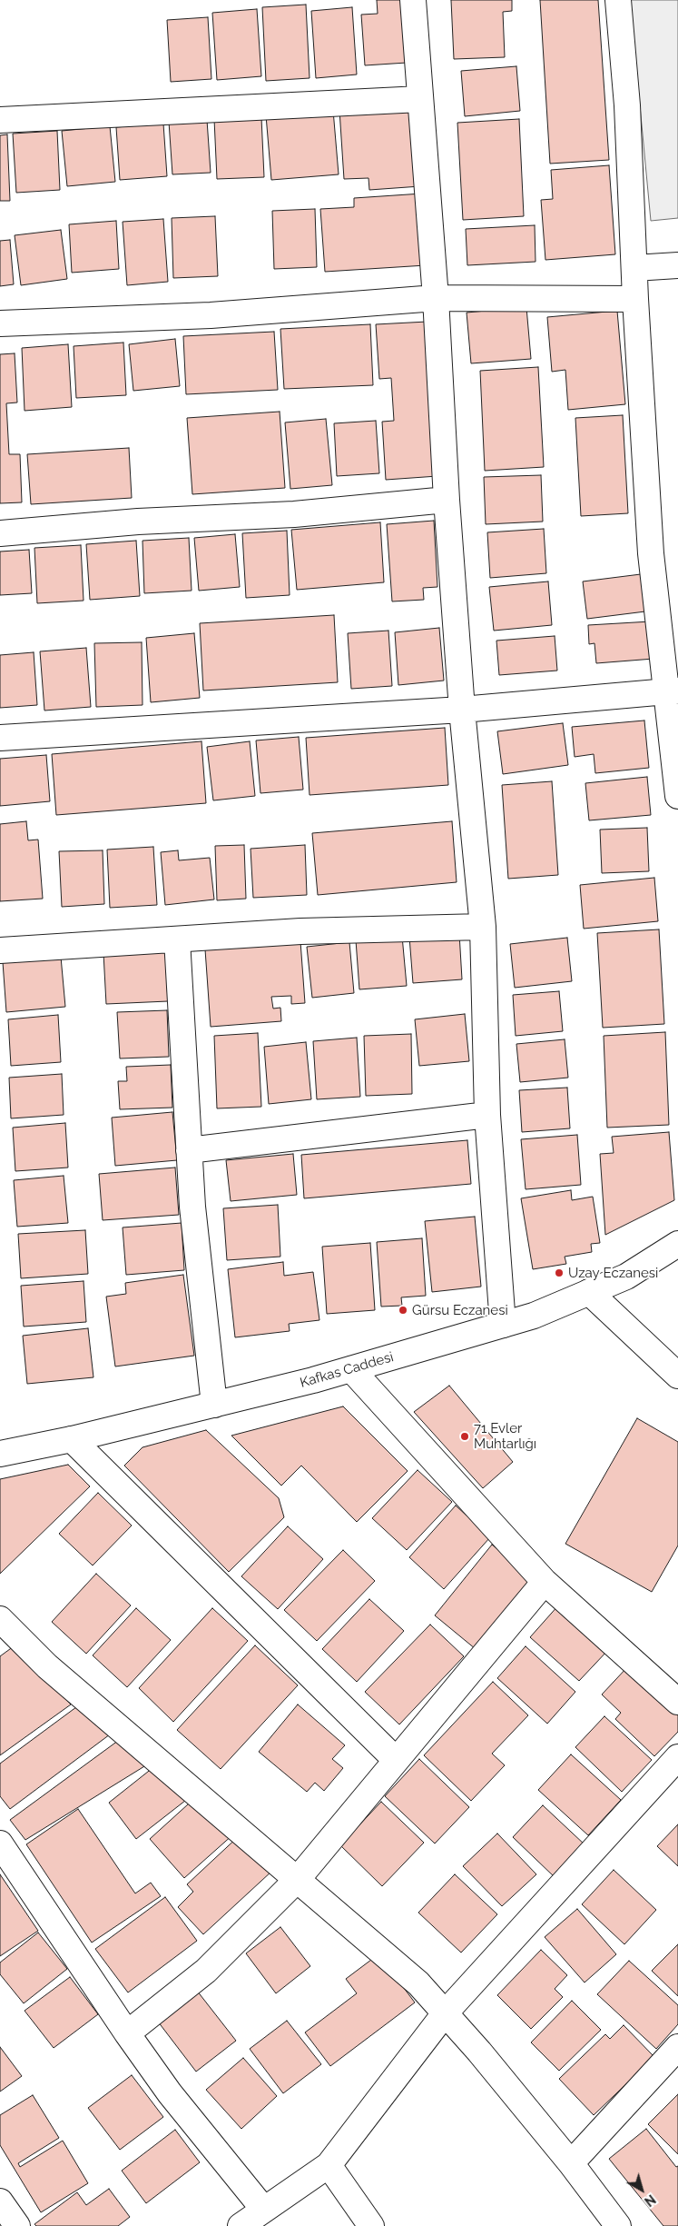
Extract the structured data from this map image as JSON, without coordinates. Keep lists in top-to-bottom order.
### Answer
{
  "streets": {
    "street": ["Kafkas Caddesi"]
  },
  "places": ["Uzay Eczanesi", "Gürsu Eczanesi", "71 Evler Muhtarlığı"],
  "north": "bottom right"
}
